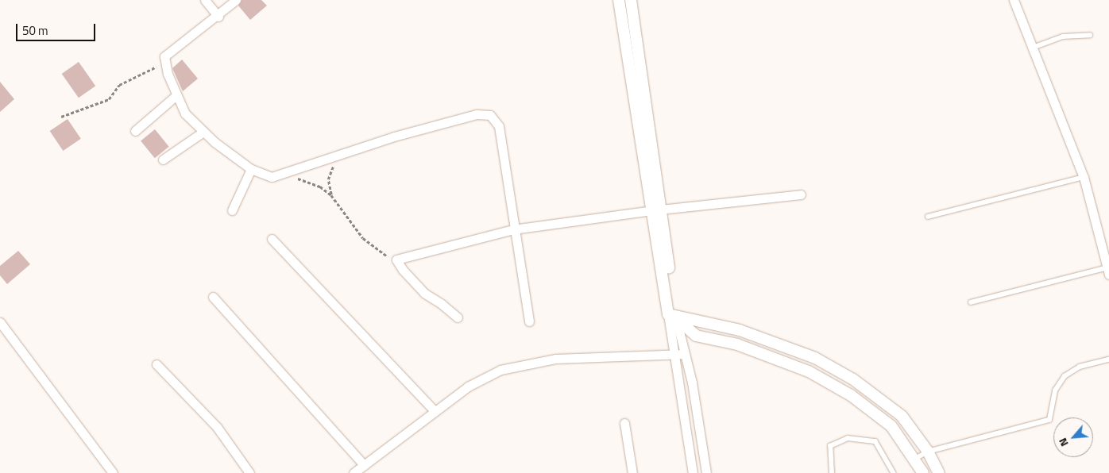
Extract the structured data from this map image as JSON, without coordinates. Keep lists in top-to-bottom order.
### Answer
{
  "scale_bar": "50 m",
  "north": "bottom left"
}
